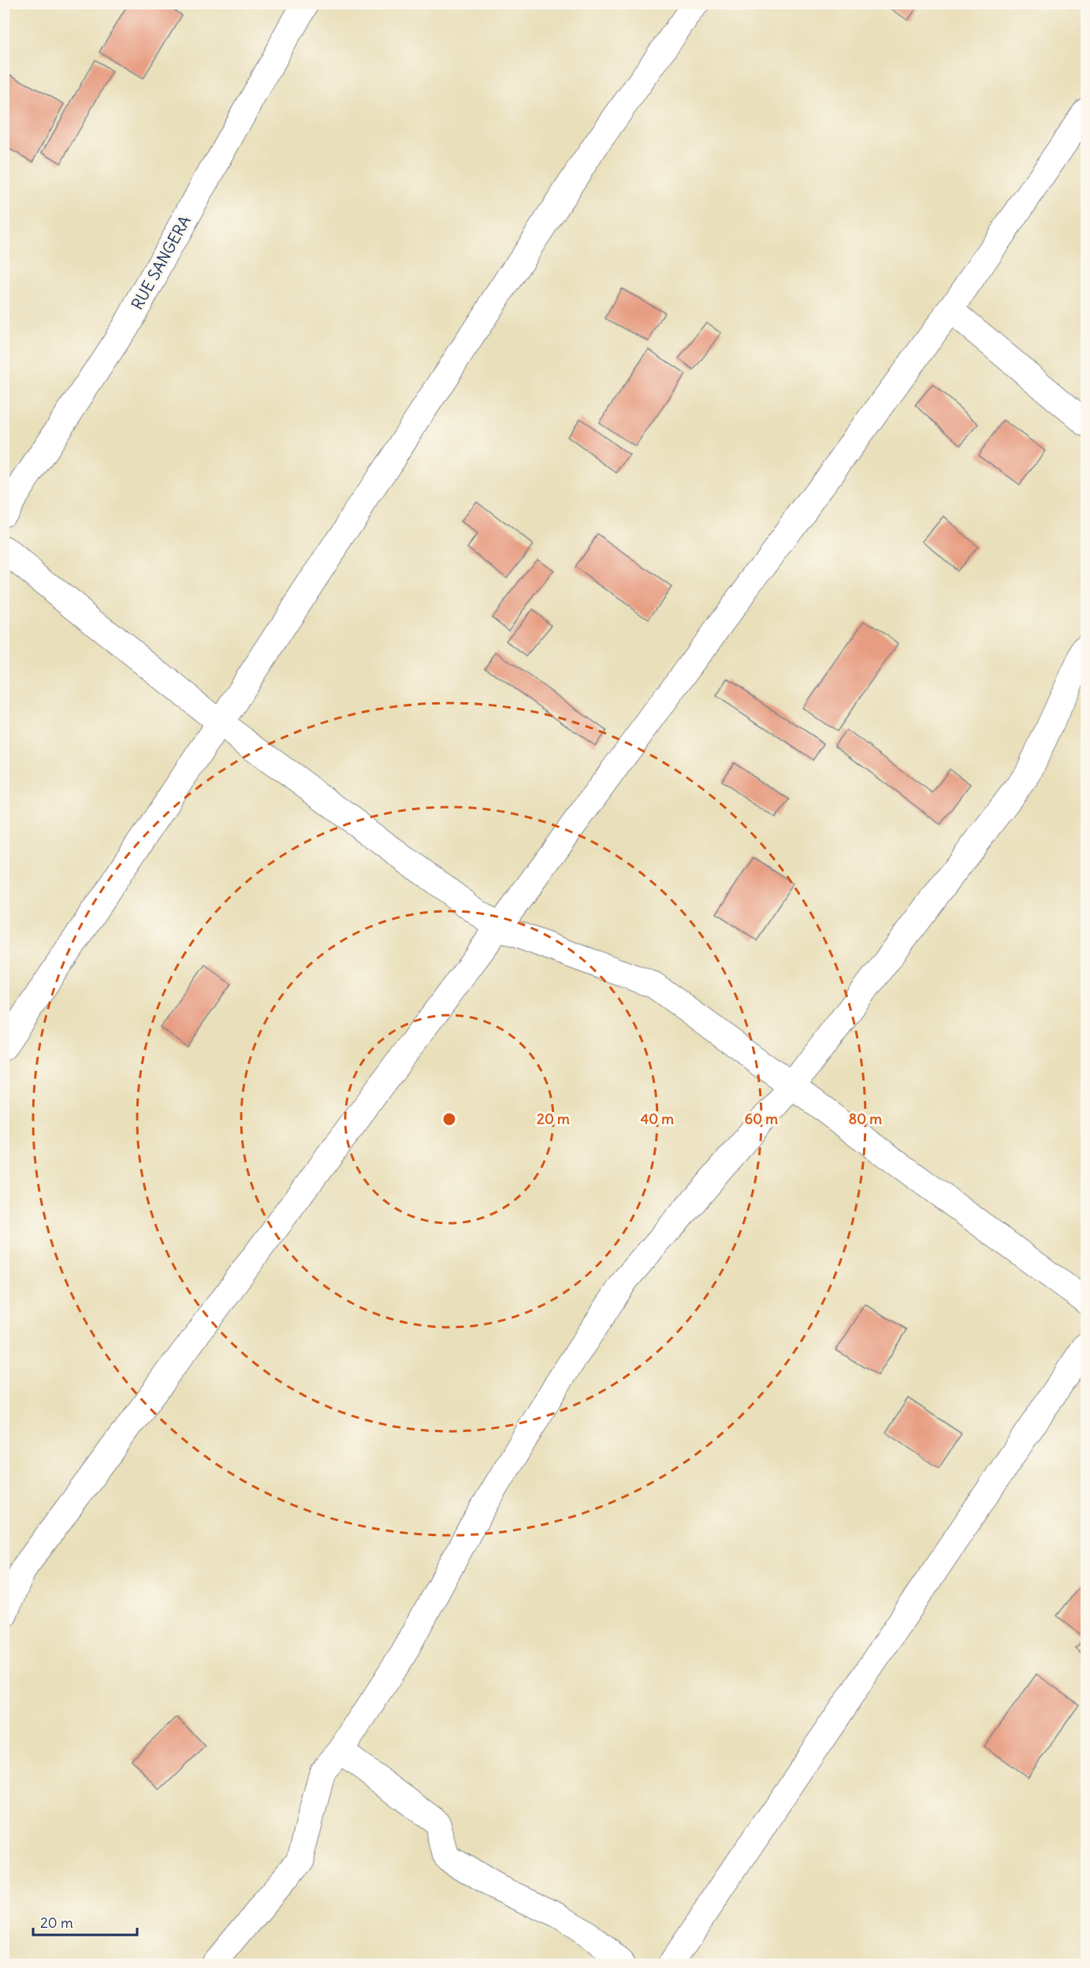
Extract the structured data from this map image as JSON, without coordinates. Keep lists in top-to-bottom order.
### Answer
{
  "streets": {
    "street": ["RUE SANGERA"]
  },
  "scale_bar": "20 m",
  "rings": [
    "20 m",
    "40 m",
    "60 m",
    "80 m"
  ]
}
